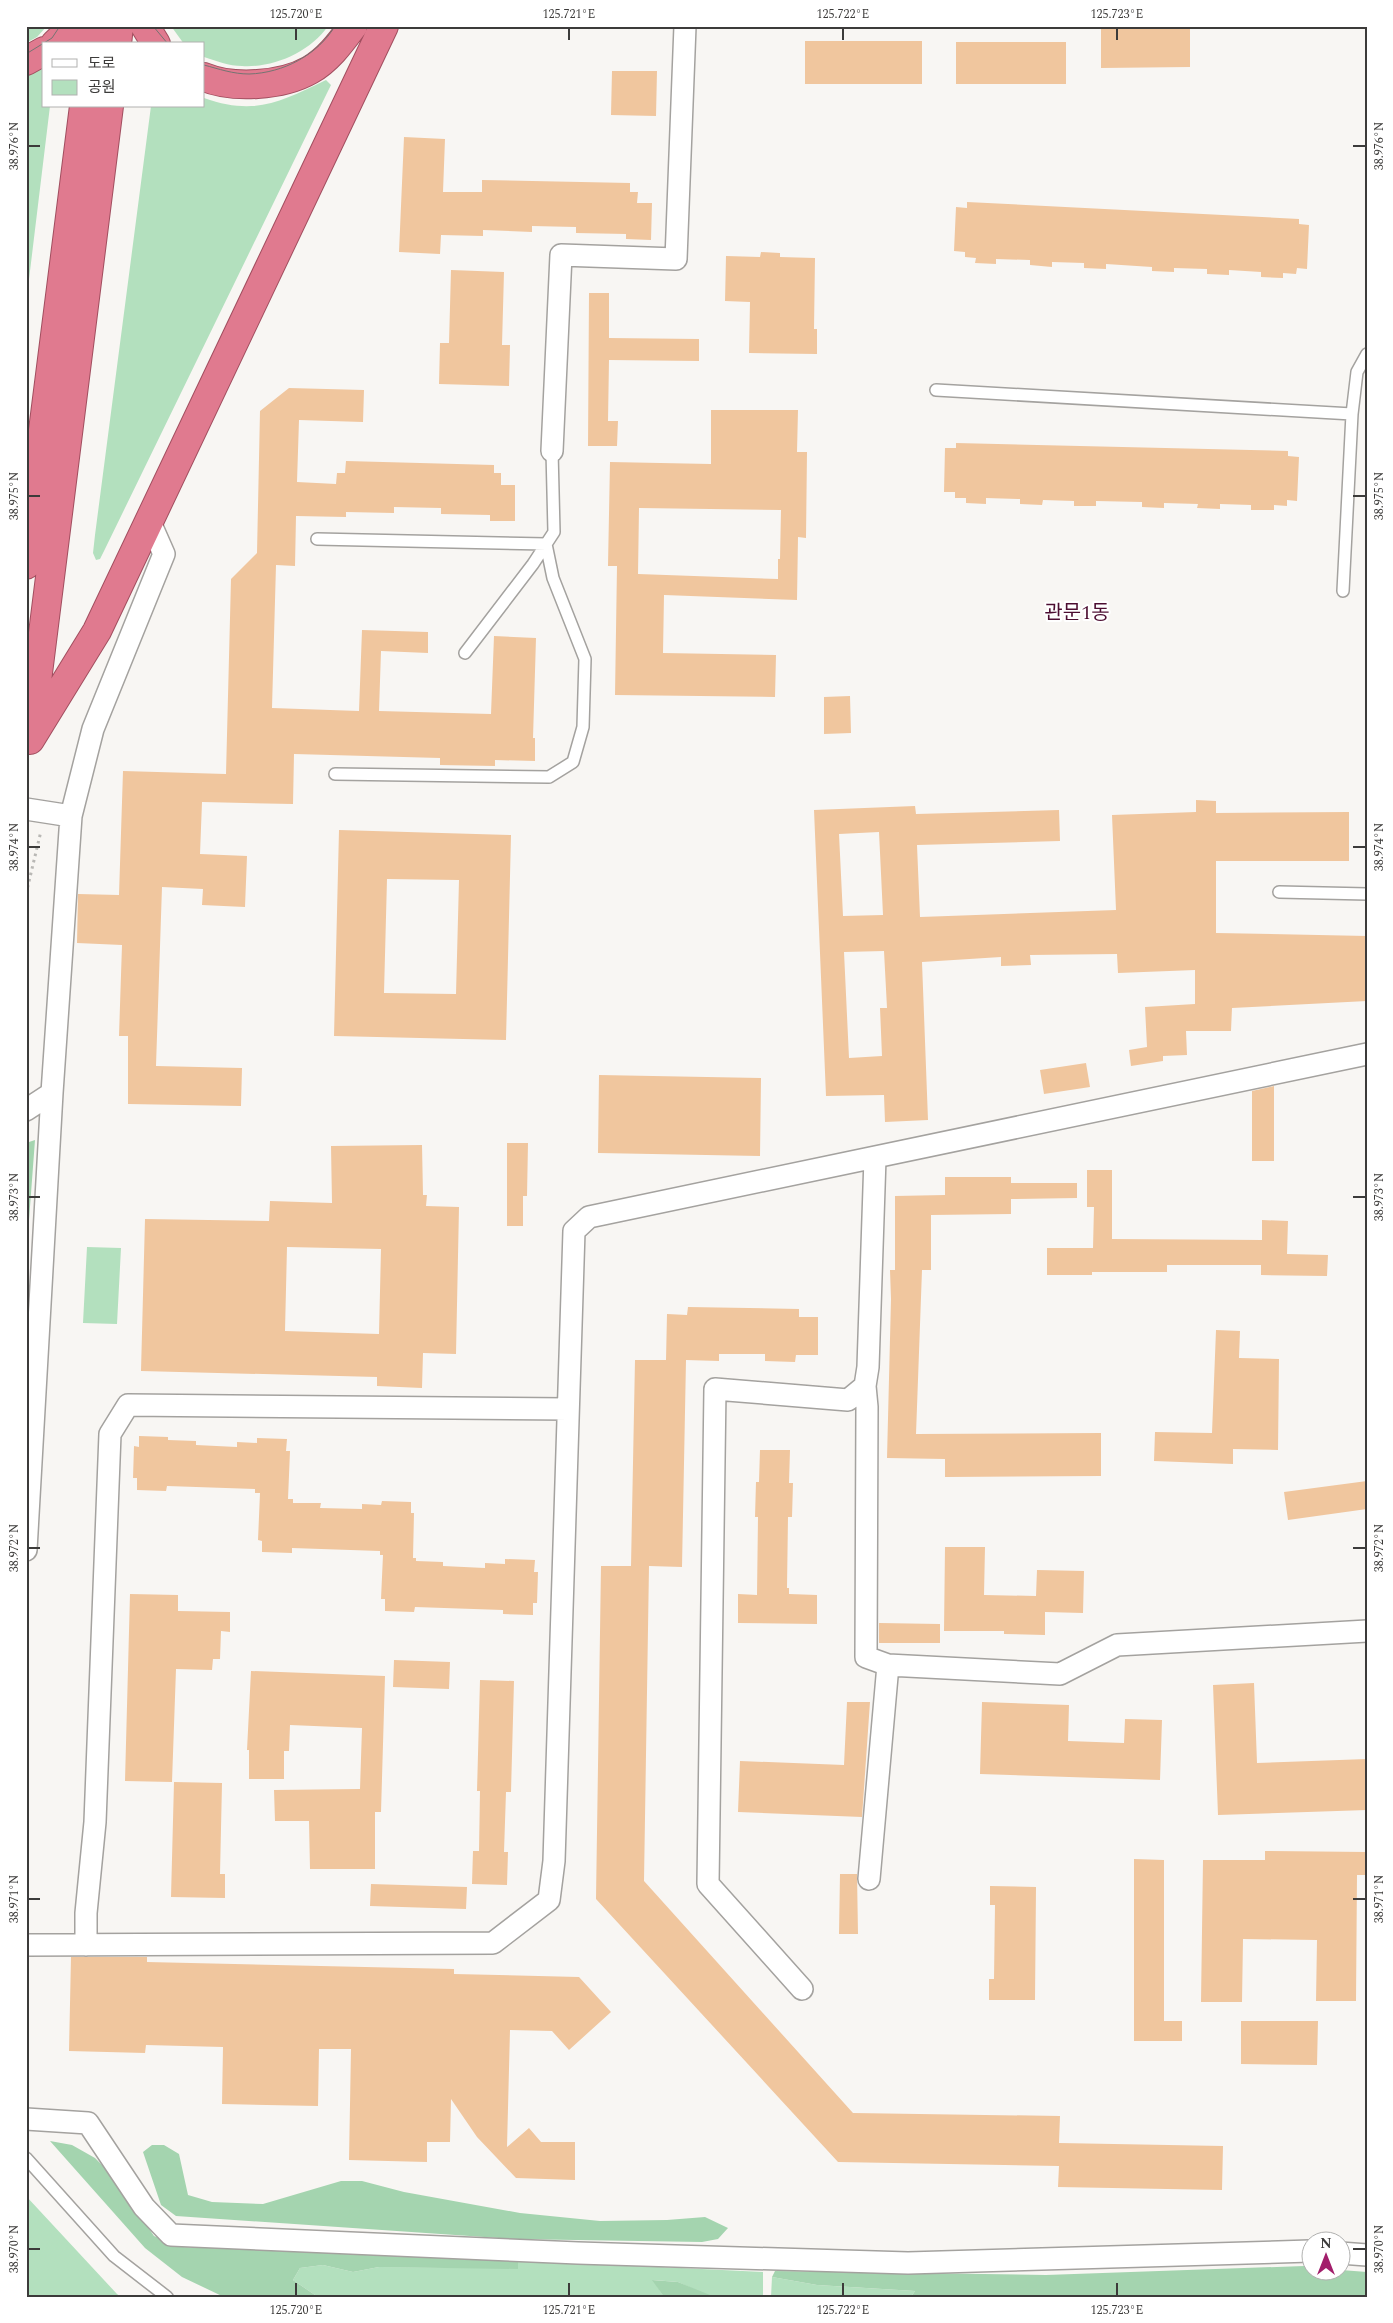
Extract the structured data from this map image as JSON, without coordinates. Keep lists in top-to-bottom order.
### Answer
{
  "districts": ["관문1동"],
  "legend": ["도로", "공원"],
  "north": "top",
  "coordinates": [
    "125.720°E",
    "125.721°E",
    "125.722°E",
    "125.723°E",
    "38.976°N",
    "38.975°N",
    "38.974°N",
    "38.973°N",
    "38.972°N",
    "38.971°N",
    "38.970°N"
  ]
}
